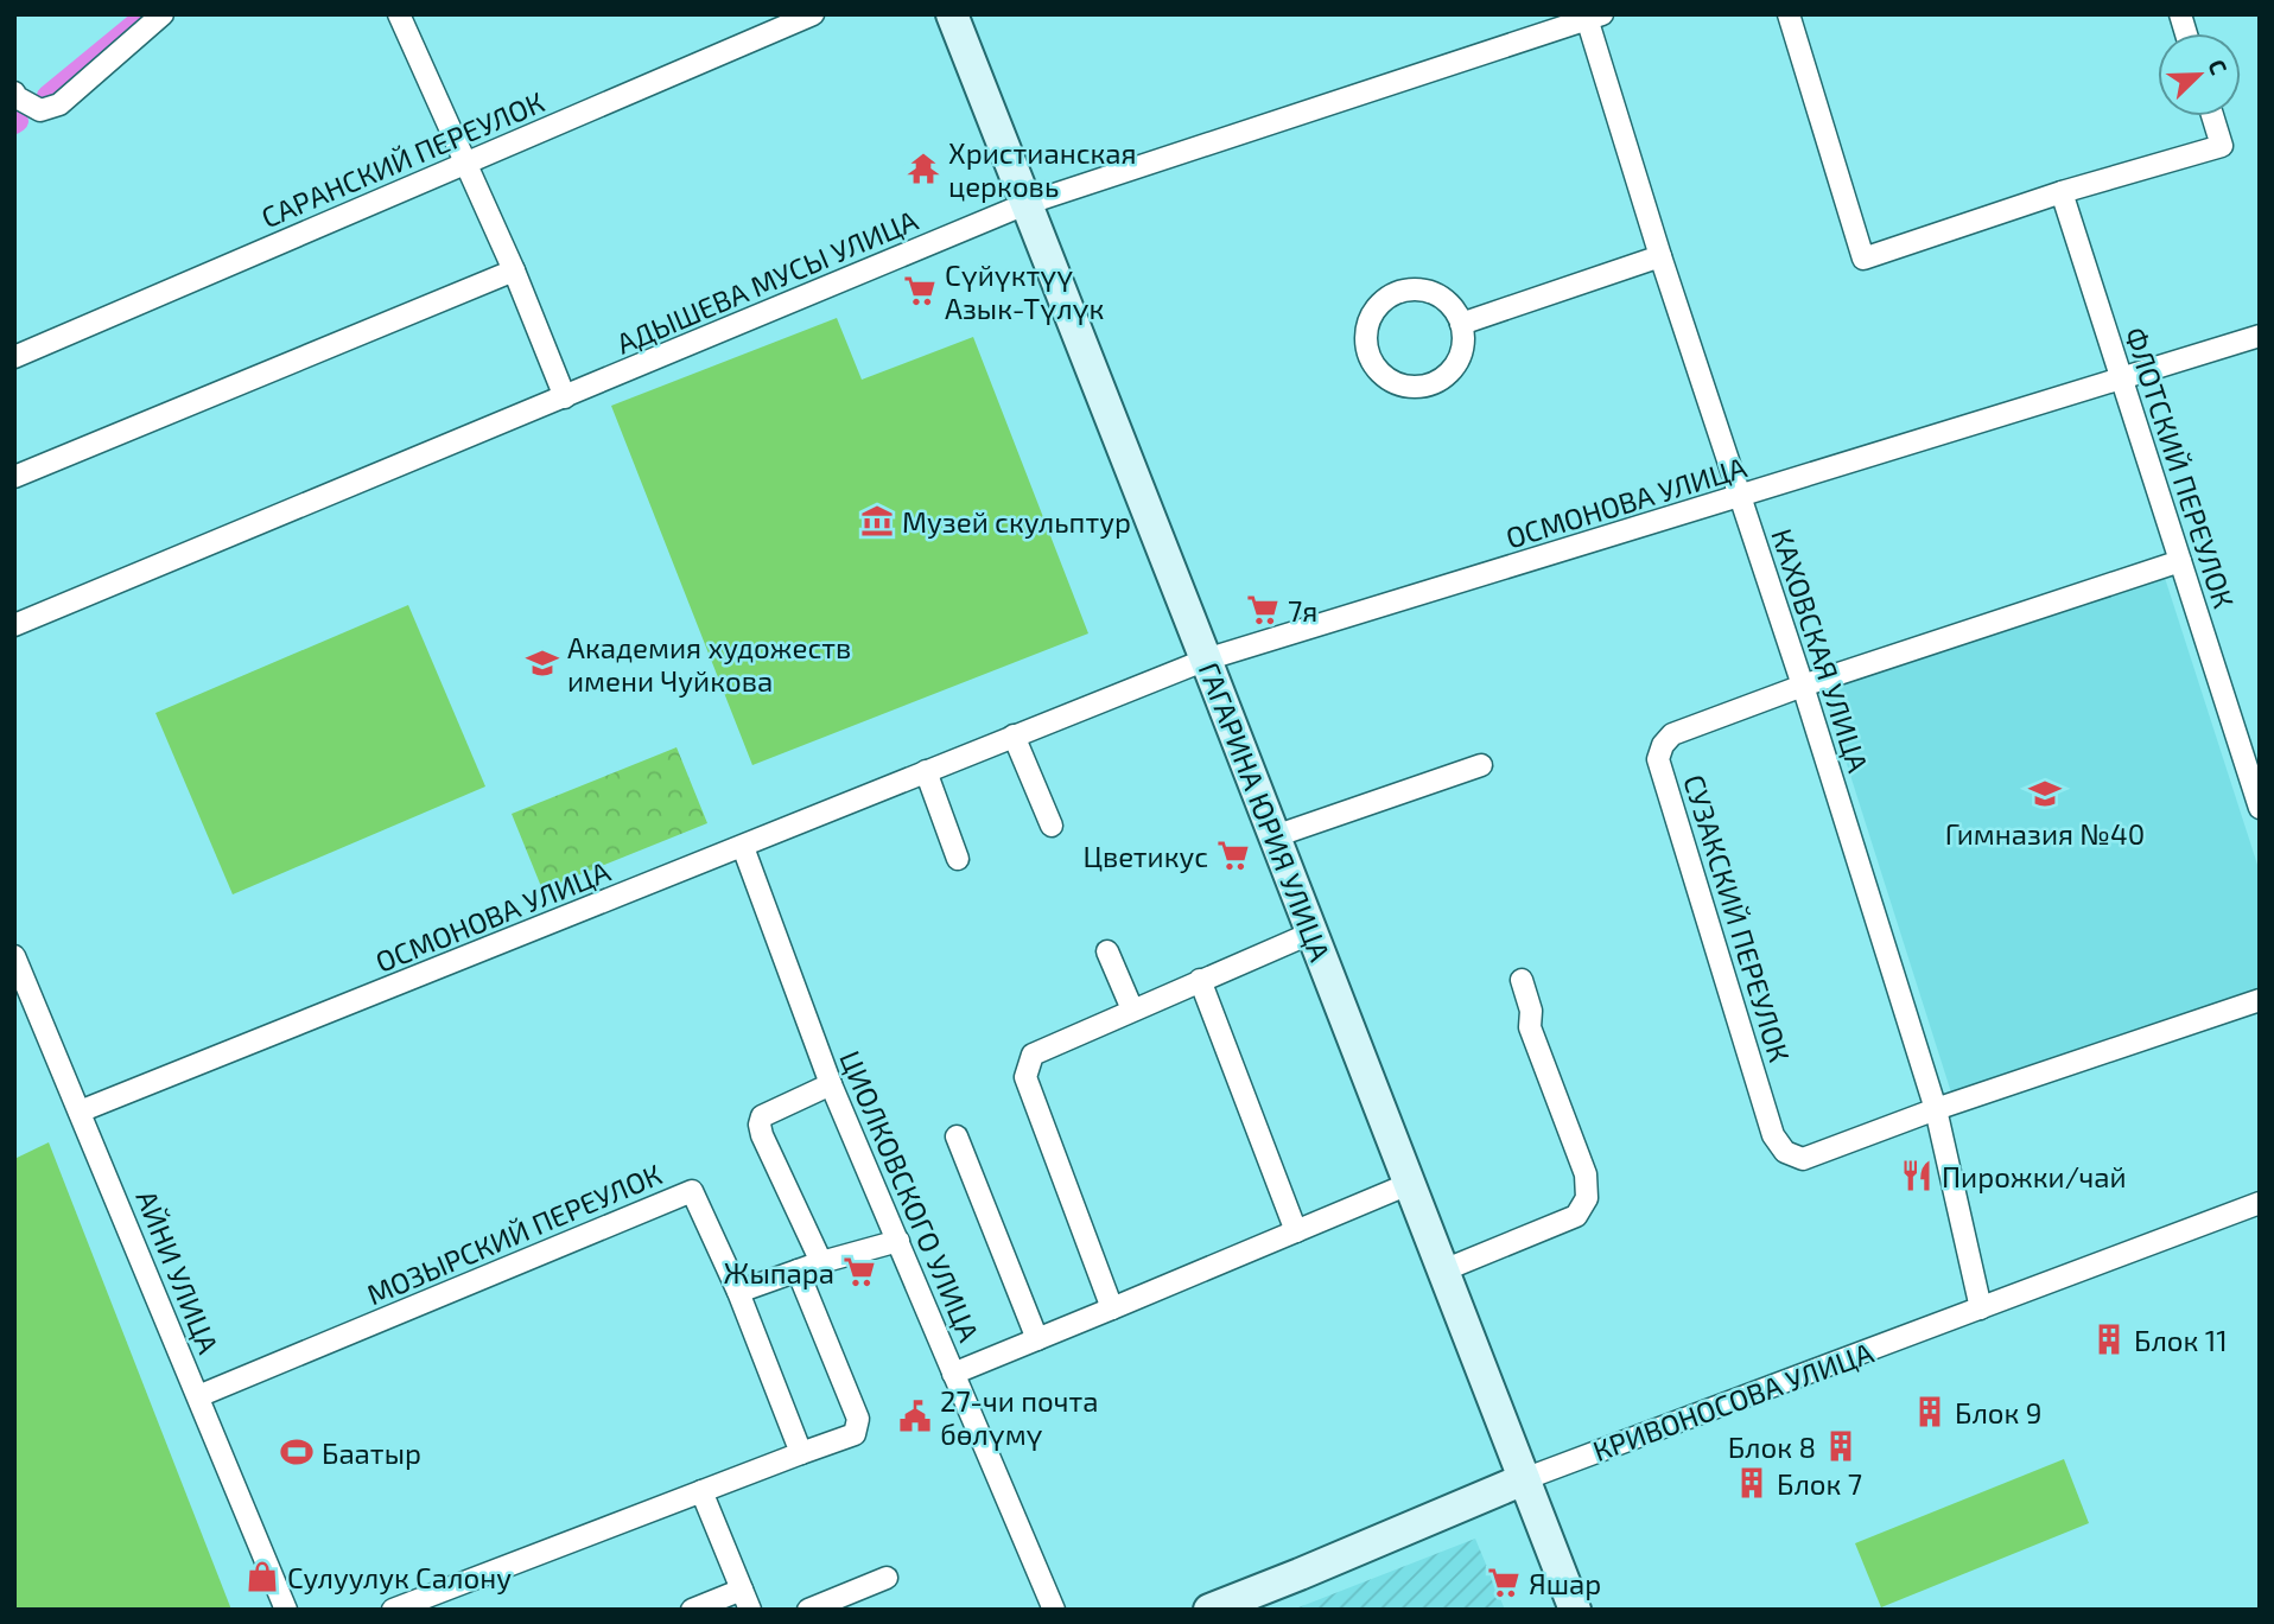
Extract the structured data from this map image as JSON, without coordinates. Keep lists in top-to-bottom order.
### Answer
{
  "streets": {
    "main road": ["ГАГАРИНА ЮРИЯ УЛИЦА", "КРИВОНОСОВА УЛИЦА"],
    "street": [
      "САРАНСКИЙ ПЕРЕУЛОК",
      "АДЫШЕВА МУСЫ УЛИЦА",
      "ФЛОТСКИЙ ПЕРЕУЛОК",
      "ОСМОНОВА УЛИЦА",
      "КАХОВСКАЯ УЛИЦА",
      "СУЗАКСКИЙ ПЕРЕУЛОК",
      "ЦИОЛКОВСКОГО УЛИЦА",
      "МОЗЫРСКИЙ ПЕРЕУЛОК",
      "АЙНИ УЛИЦА"
    ]
  },
  "crossings": [
    ["АДЫШЕВА МУСЫ УЛИЦА", "КАХОВСКАЯ УЛИЦА"],
    ["АДЫШЕВА МУСЫ УЛИЦА", "ГАГАРИНА ЮРИЯ УЛИЦА"],
    ["ФЛОТСКИЙ ПЕРЕУЛОК", "ОСМОНОВА УЛИЦА"],
    ["ФЛОТСКИЙ ПЕРЕУЛОК", "СУЗАКСКИЙ ПЕРЕУЛОК"],
    ["ОСМОНОВА УЛИЦА", "КАХОВСКАЯ УЛИЦА"],
    ["ОСМОНОВА УЛИЦА", "ГАГАРИНА ЮРИЯ УЛИЦА"],
    ["ОСМОНОВА УЛИЦА", "ЦИОЛКОВСКОГО УЛИЦА"],
    ["ОСМОНОВА УЛИЦА", "АЙНИ УЛИЦА"],
    ["КАХОВСКАЯ УЛИЦА", "СУЗАКСКИЙ ПЕРЕУЛОК"],
    ["КАХОВСКАЯ УЛИЦА", "КРИВОНОСОВА УЛИЦА"],
    ["ГАГАРИНА ЮРИЯ УЛИЦА", "КРИВОНОСОВА УЛИЦА"],
    ["МОЗЫРСКИЙ ПЕРЕУЛОК", "АЙНИ УЛИЦА"]
  ],
  "places": {
    "temple": ["Христианская церковь"],
    "supermarket": [
      "Сүйүктүү Азык-Түлүк",
      "7я",
      "Цветикус",
      "Жыпара",
      "Яшар"
    ],
    "museum": ["Музей скульптур"],
    "school or university": ["Академия художеств имени Чуйкова", "Гимназия №40"],
    "restaurant": ["Пирожки/чай"],
    "building": [
      "Блок 11",
      "Блок 9",
      "Блок 8",
      "Блок 7"
    ],
    "public building": ["27-чи почта бөлүмү"],
    "sports": ["Баатыр"],
    "shop": ["Сулуулук Салону"]
  },
  "north": "top right"
}
